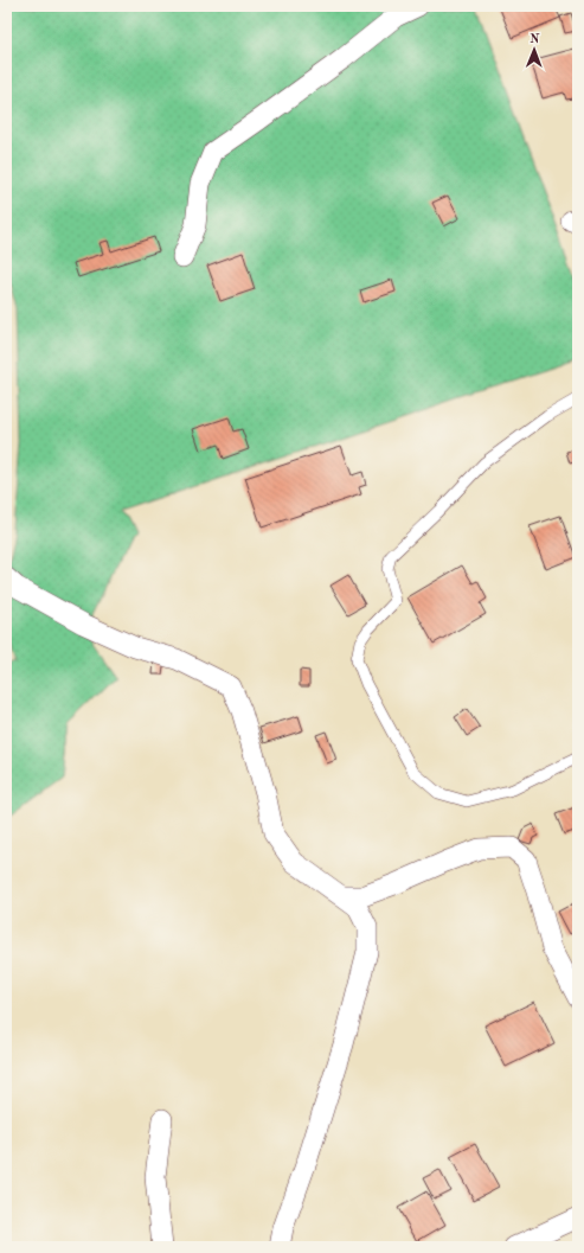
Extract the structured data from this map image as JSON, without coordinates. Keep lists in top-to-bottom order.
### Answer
{
  "north": "top"
}
